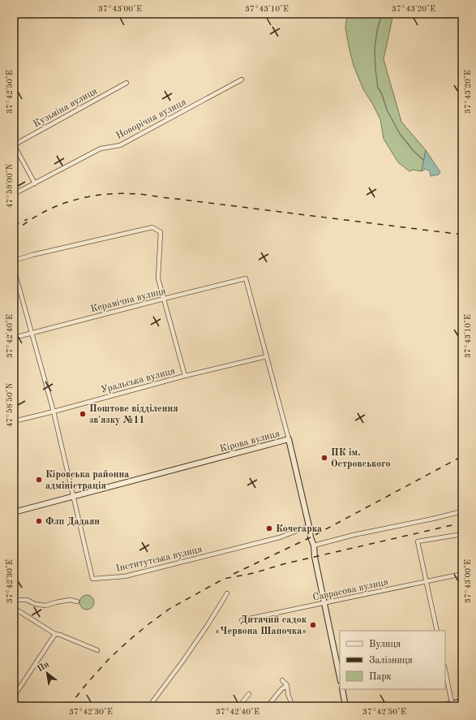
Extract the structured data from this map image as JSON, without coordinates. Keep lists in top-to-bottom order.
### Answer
{
  "streets": {
    "main road": ["Кірова вулиця"],
    "street": [
      "Кузьміна вулиця",
      "Новорічна вулиця",
      "Керамічна вулиця",
      "Уральська вулиця",
      "Інститутська вулиця",
      "Саврасова вулиця"
    ]
  },
  "crossings": [
    ["Кузьміна вулиця", "Новорічна вулиця"],
    ["Керамічна вулиця", "Уральська вулиця"],
    ["Кірова вулиця", "Інститутська вулиця"],
    ["Кірова вулиця", "Саврасова вулиця"]
  ],
  "places": [
    "Поштове відділення зв'язку №11",
    "ПК ім. Островського",
    "Кіровська районна адміністрація",
    "Флп Дадаян",
    "Кочегарка",
    "Дитячий садок «Червона Шапочка»"
  ],
  "legend": ["Вулиця", "Залізниця", "Парк"],
  "north": "top left",
  "coordinates": [
    "37°43'00\"E",
    "37°43'10\"E",
    "37°43'20\"E",
    "37°42'50\"E",
    "47°59'00\"N",
    "37°42'40\"E",
    "47°58'50\"N",
    "37°42'30\"E"
  ]
}
